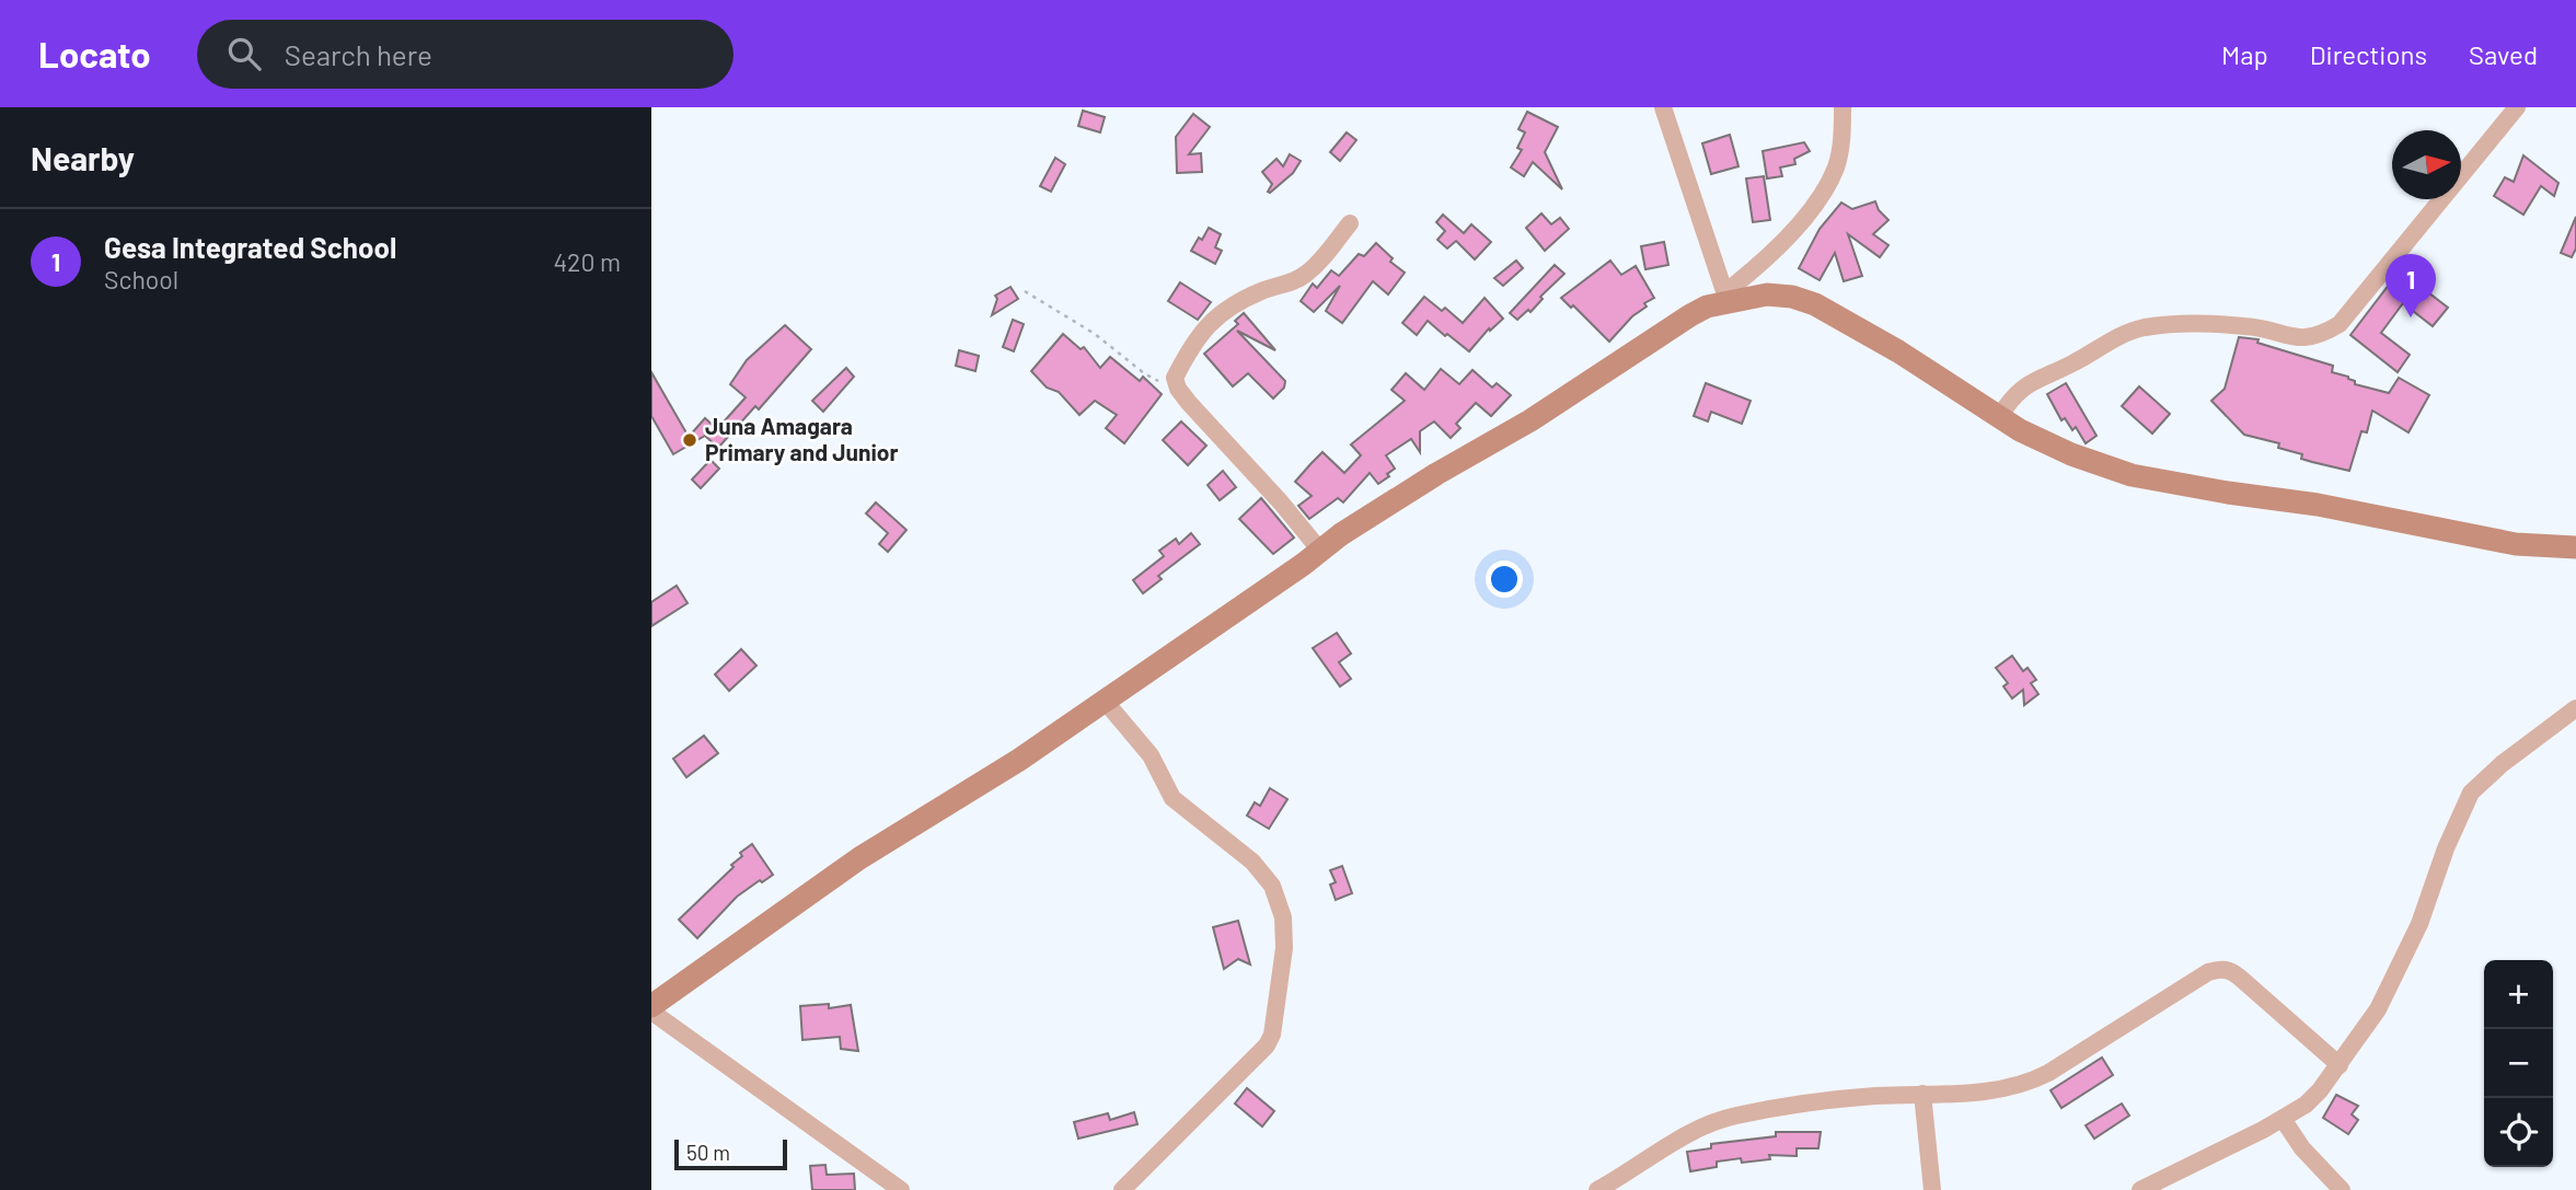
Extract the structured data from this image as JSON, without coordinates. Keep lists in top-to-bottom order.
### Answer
{
  "places": ["Juna Amagara Primary and Junior"],
  "scale_bar": "50 m",
  "north": "right",
  "page": {
    "header": "Locato",
    "search": "Search here",
    "nav": ["Map", "Directions", "Saved"],
    "heading": "Nearby",
    "list": [
      {
        "mark": "1",
        "name": "Gesa Integrated School",
        "note": "School",
        "value": "420 m"
      }
    ],
    "pins": "1",
    "map_buttons": ["+", "−"],
    "scale": "50 m"
  }
}
